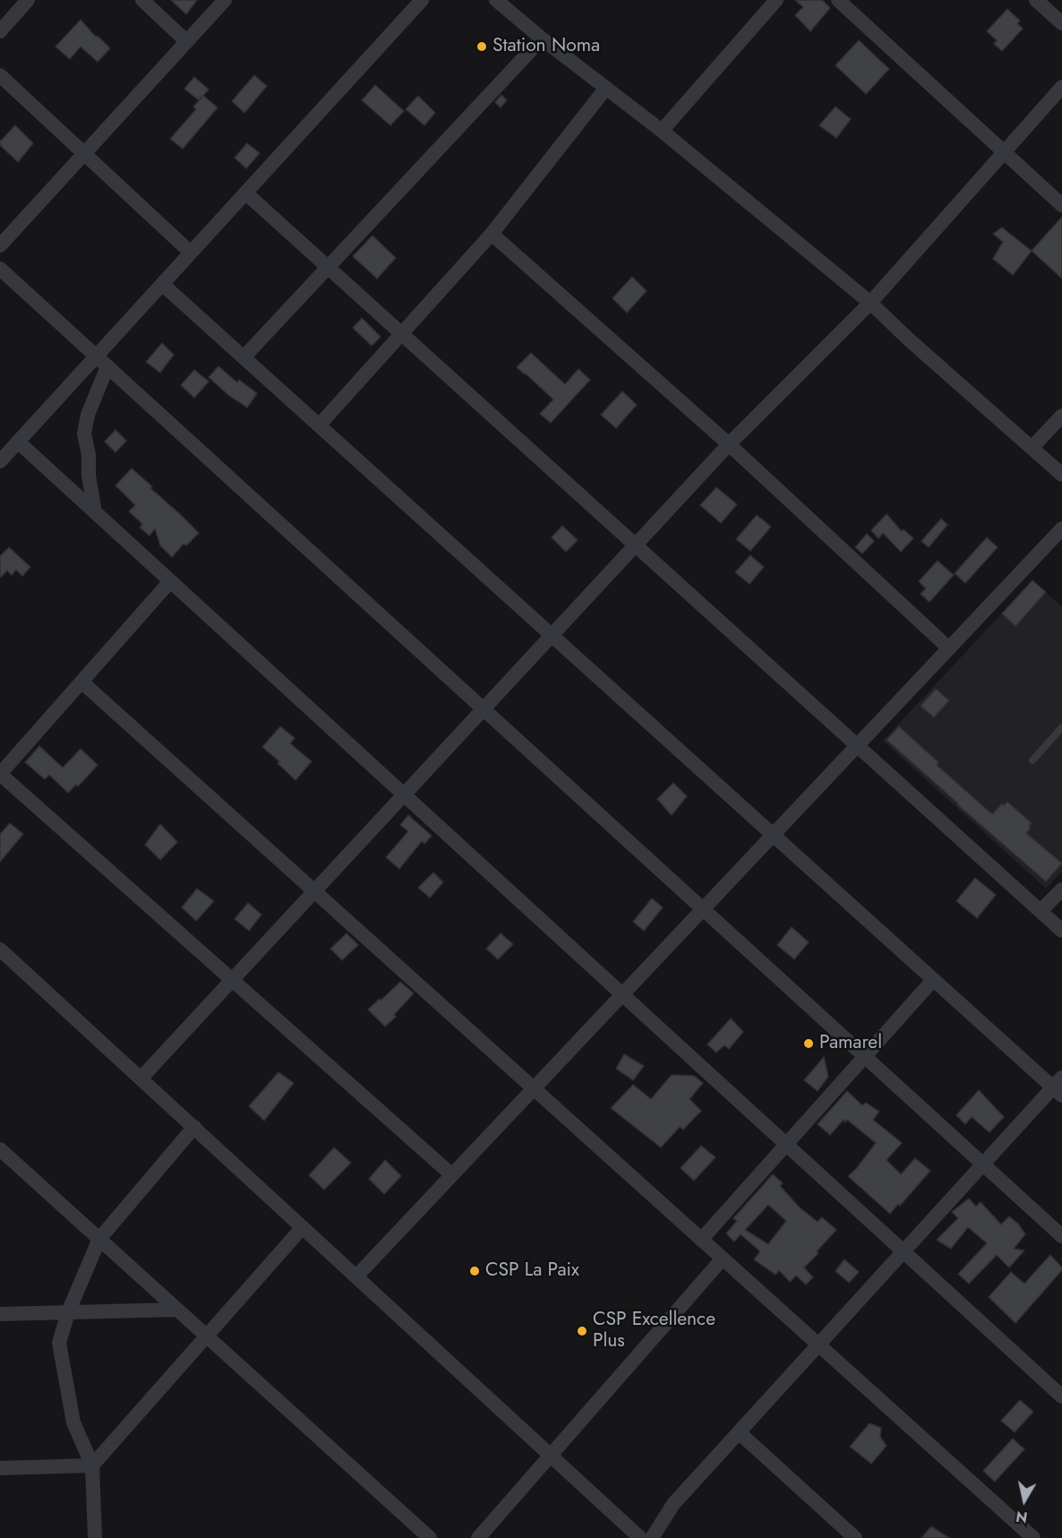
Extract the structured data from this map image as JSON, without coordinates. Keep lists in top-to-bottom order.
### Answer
{
  "places": [
    "Station Noma",
    "Pamarel",
    "CSP La Paix",
    "CSP Excellence Plus"
  ],
  "north": "bottom"
}
